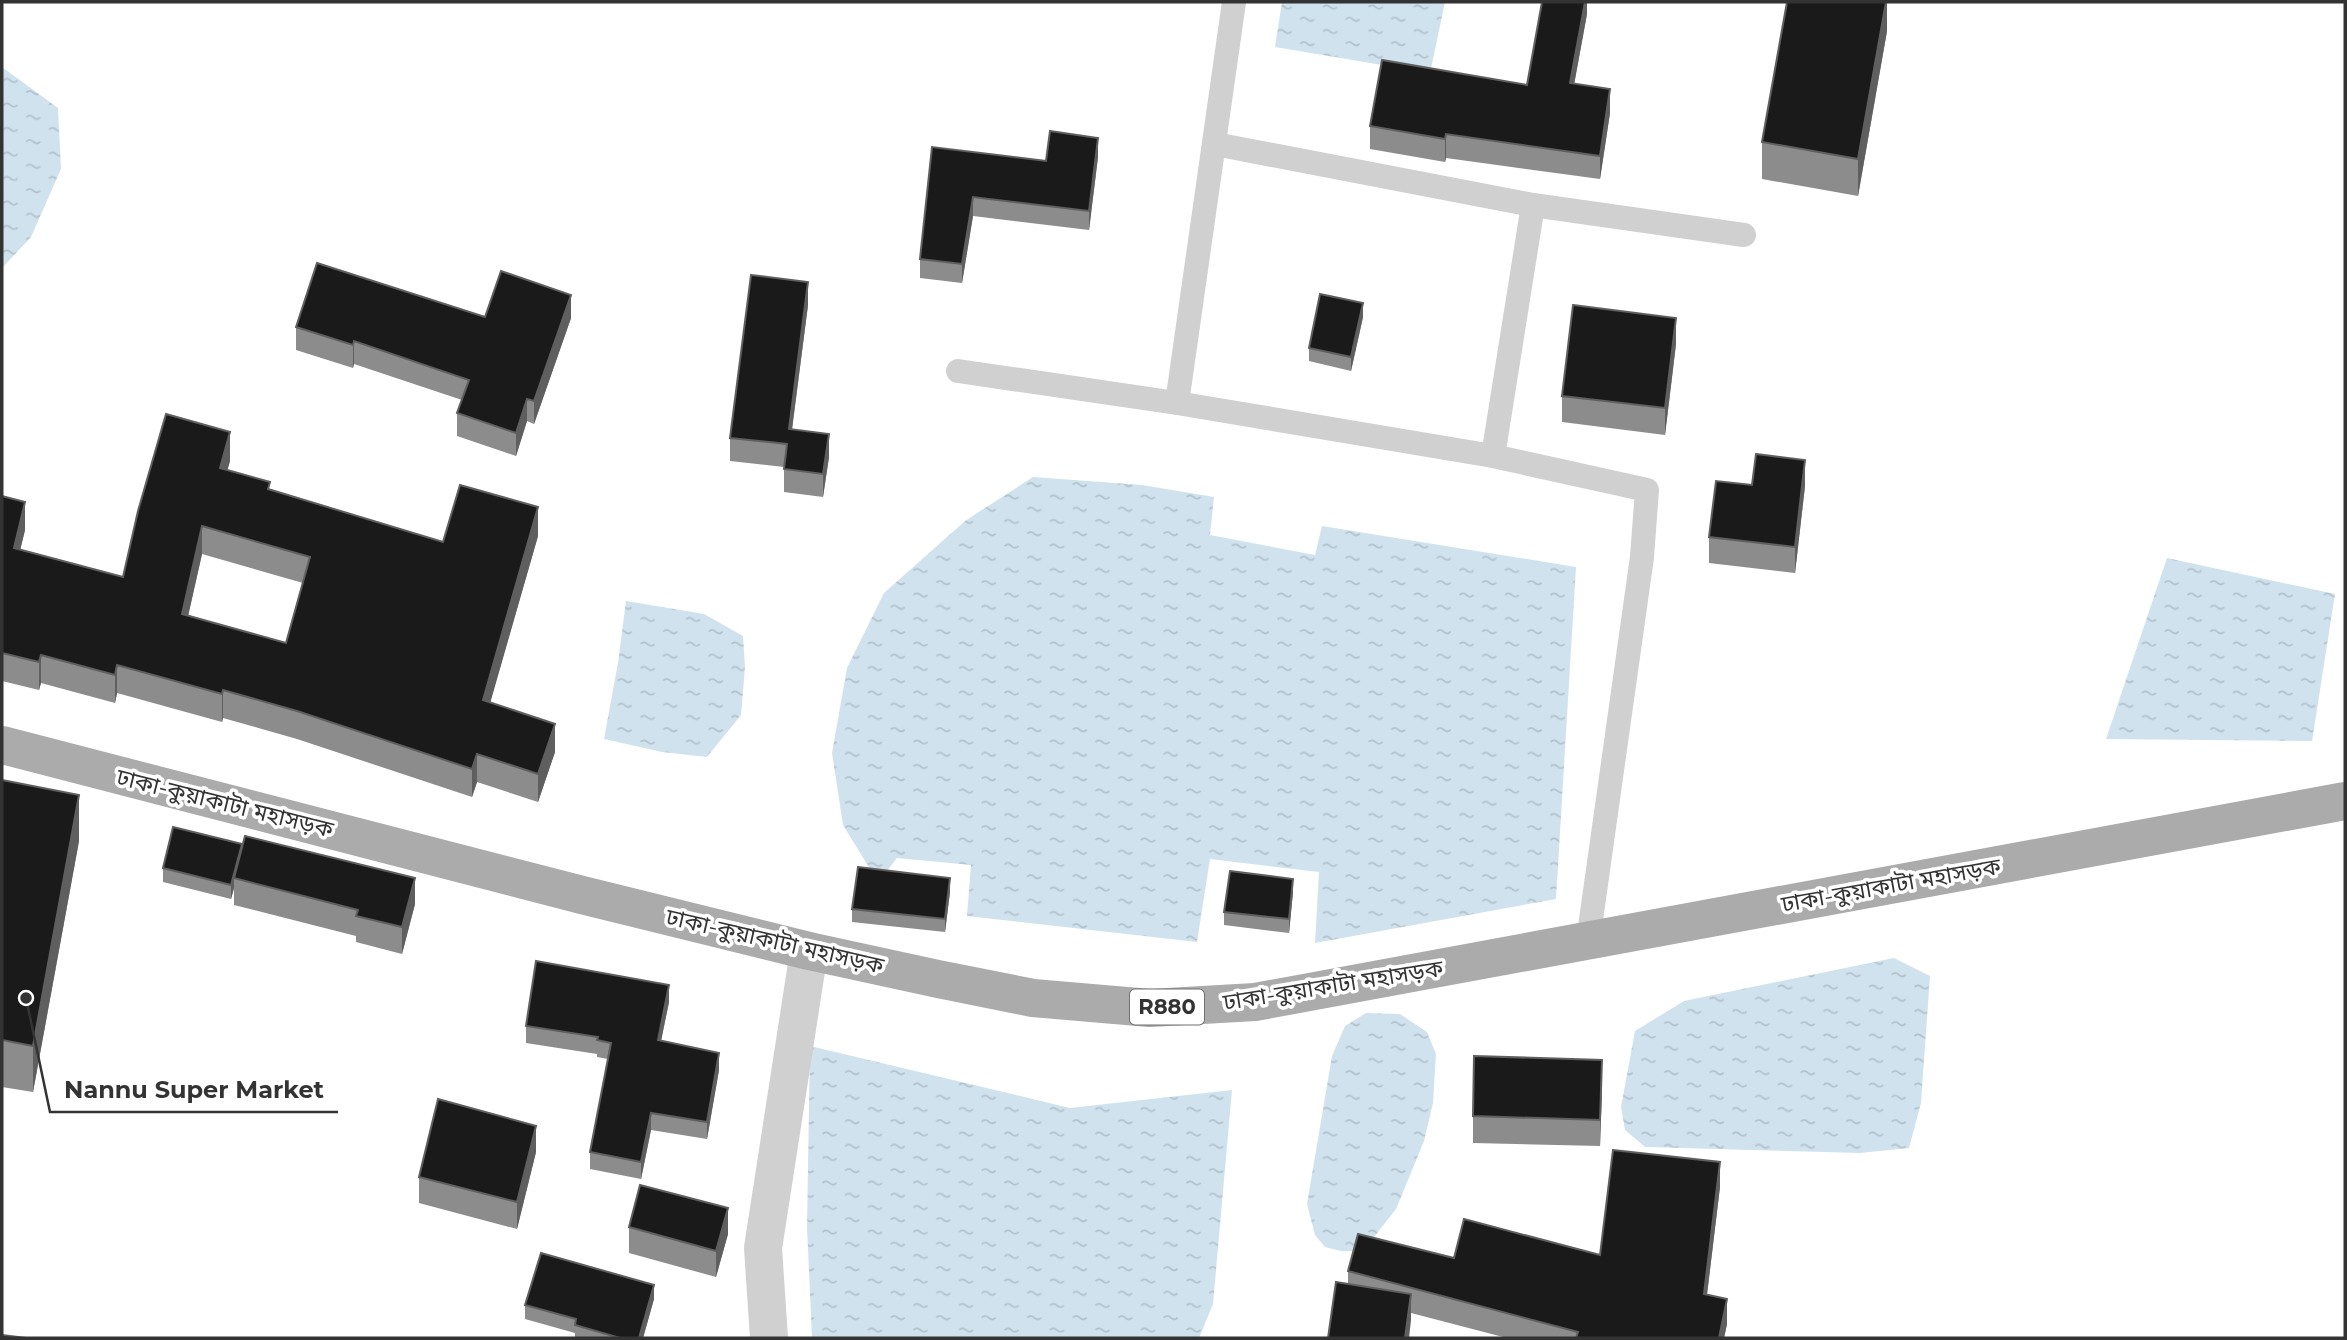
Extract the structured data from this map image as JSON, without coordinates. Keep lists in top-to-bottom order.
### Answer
{
  "streets": {
    "main road": ["ঢাকা-কুয়াকাটা মহাসড়ক", "R880"]
  },
  "places": ["Nannu Super Market"]
}
